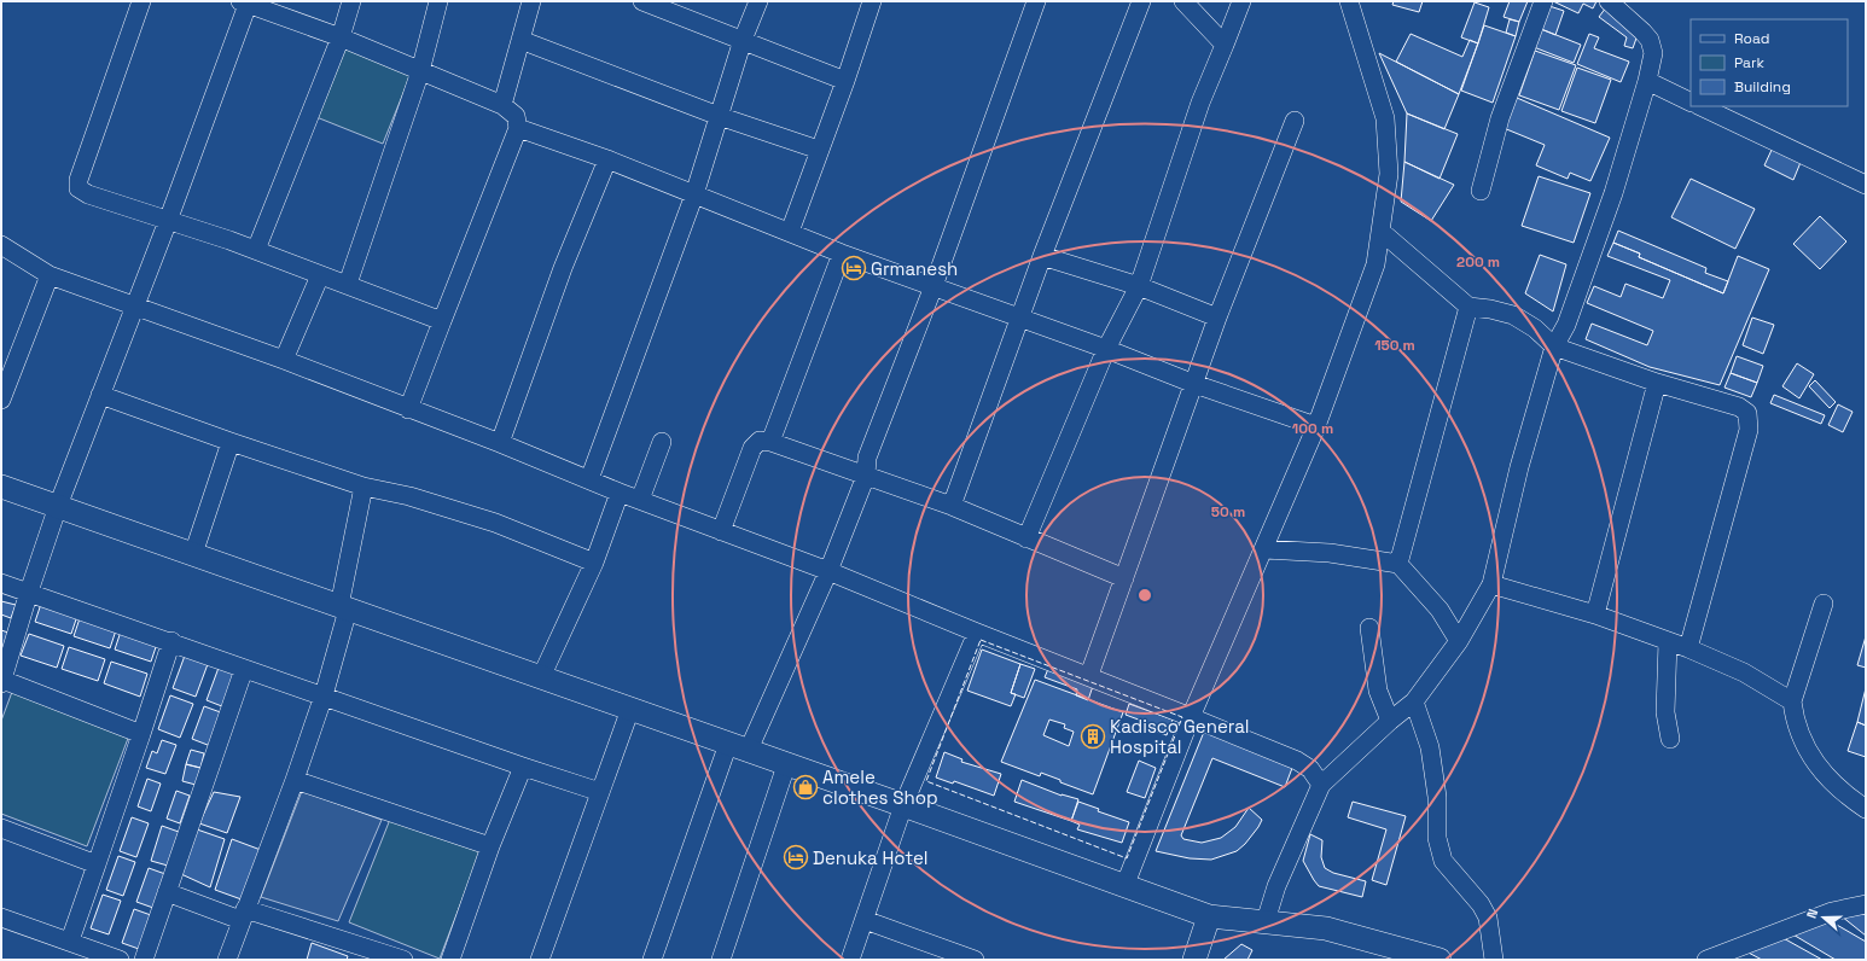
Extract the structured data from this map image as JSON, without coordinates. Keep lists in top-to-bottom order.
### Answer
{
  "places": {
    "hotel": ["Grmanesh", "Denuka Hotel"],
    "building": ["Kadisco General Hospital"],
    "shop": ["Amele clothes Shop"]
  },
  "legend": ["Road", "Park", "Building"],
  "north": "left",
  "rings": [
    "200 m",
    "150 m",
    "100 m",
    "50 m"
  ]
}
